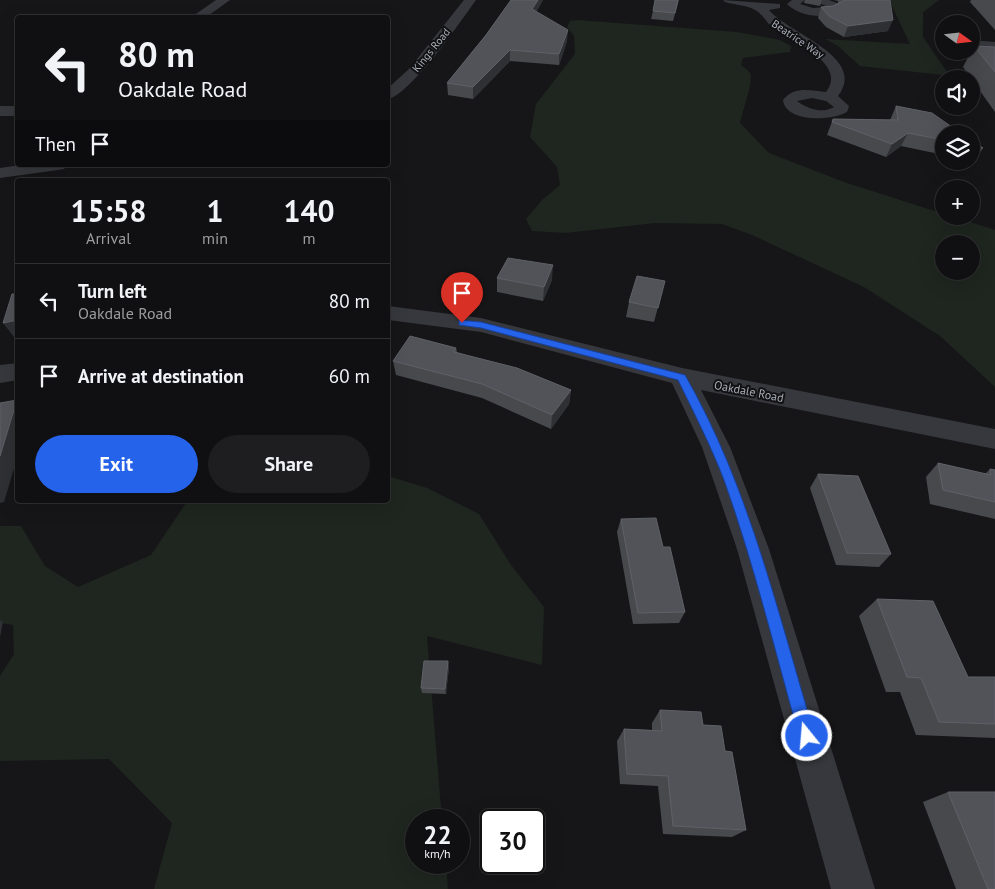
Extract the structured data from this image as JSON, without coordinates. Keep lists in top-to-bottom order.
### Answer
{
  "streets": {
    "street": ["Beatrice Way", "Kings Road", "Oakdale Road"]
  },
  "north": "right",
  "page": {
    "map_buttons": ["+", "−"],
    "turn": ["80 m", "Oakdale Road"],
    "then": "Then",
    "eta": [
      "15:58",
      "Arrival",
      "1",
      "min",
      "140",
      "m"
    ],
    "list": [
      {
        "name": "Turn left",
        "note": "Oakdale Road",
        "value": "80 m"
      },
      {
        "name": "Arrive at destination",
        "value": "60 m"
      }
    ],
    "buttons": ["Exit", "Share"],
    "speed": "22 km/h",
    "limit": "30"
  }
}
